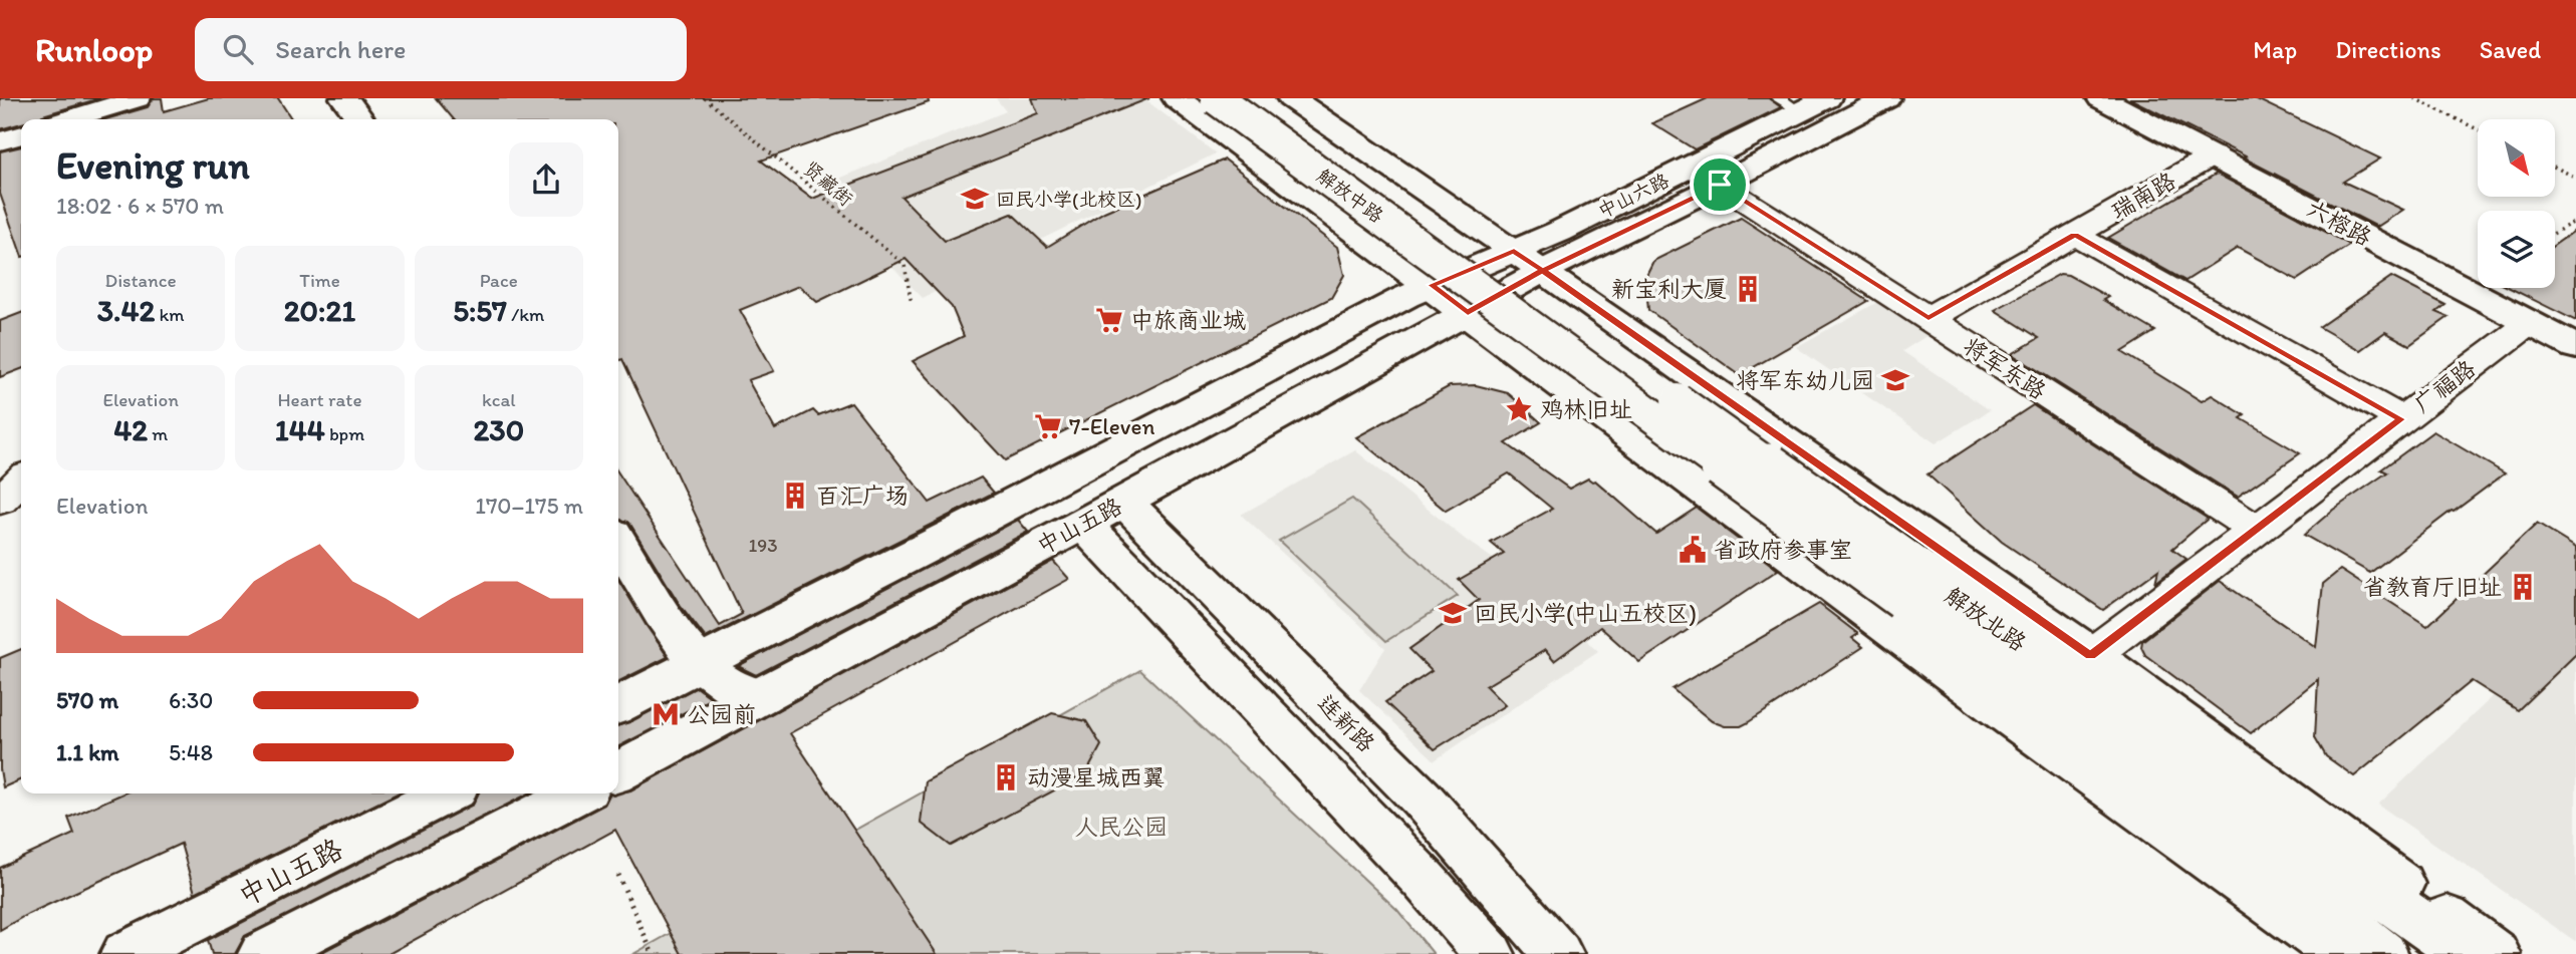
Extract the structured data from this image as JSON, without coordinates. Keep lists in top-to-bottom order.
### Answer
{
  "streets": {
    "main road": [
      "解放中路",
      "中山六路",
      "六榕路",
      "中山五路",
      "解放北路",
      "连新路"
    ],
    "street": ["瑞南路", "将军东路", "广福路"],
    "path": ["贤藏街"]
  },
  "crossings": [
    ["解放中路", "中山六路"],
    ["解放中路", "中山五路"],
    ["解放中路", "解放北路"],
    ["中山六路", "将军东路"],
    ["中山六路", "中山五路"],
    ["中山六路", "解放北路"],
    ["瑞南路", "六榕路"],
    ["瑞南路", "将军东路"],
    ["六榕路", "广福路"],
    ["将军东路", "广福路"],
    ["中山五路", "解放北路"],
    ["中山五路", "连新路"]
  ],
  "parks": ["人民公园"],
  "places": {
    "school or university": ["回民小学(北校区)", "将军东幼儿园", "回民小学(中山五校区)"],
    "building": [
      "新宝利大厦",
      "百汇广场",
      "省教育厅旧址",
      "动漫星城西翼"
    ],
    "supermarket": ["中旅商业城", "7-Eleven"],
    "place": ["鸡林旧址"],
    "public building": ["省政府参事室"],
    "metro station": ["公园前"]
  },
  "house_numbers": ["193"],
  "north": "bottom right",
  "page": {
    "header": "Runloop",
    "search": "Search here",
    "nav": ["Map", "Directions", "Saved"],
    "heading": ["Evening run", "18:02 · 6 × 570 m"],
    "stats": [
      ["Distance", "3.42 km"],
      ["Time", "20:21"],
      ["Pace", "5:57 /km"],
      ["Elevation", "42 m"],
      ["Heart rate", "144 bpm"],
      ["kcal", "230"]
    ],
    "chart": ["Elevation", "170–175 m"],
    "list": [
      {
        "name": "570 m",
        "note": "6:30"
      },
      {
        "name": "1.1 km",
        "note": "5:48"
      }
    ]
  }
}
